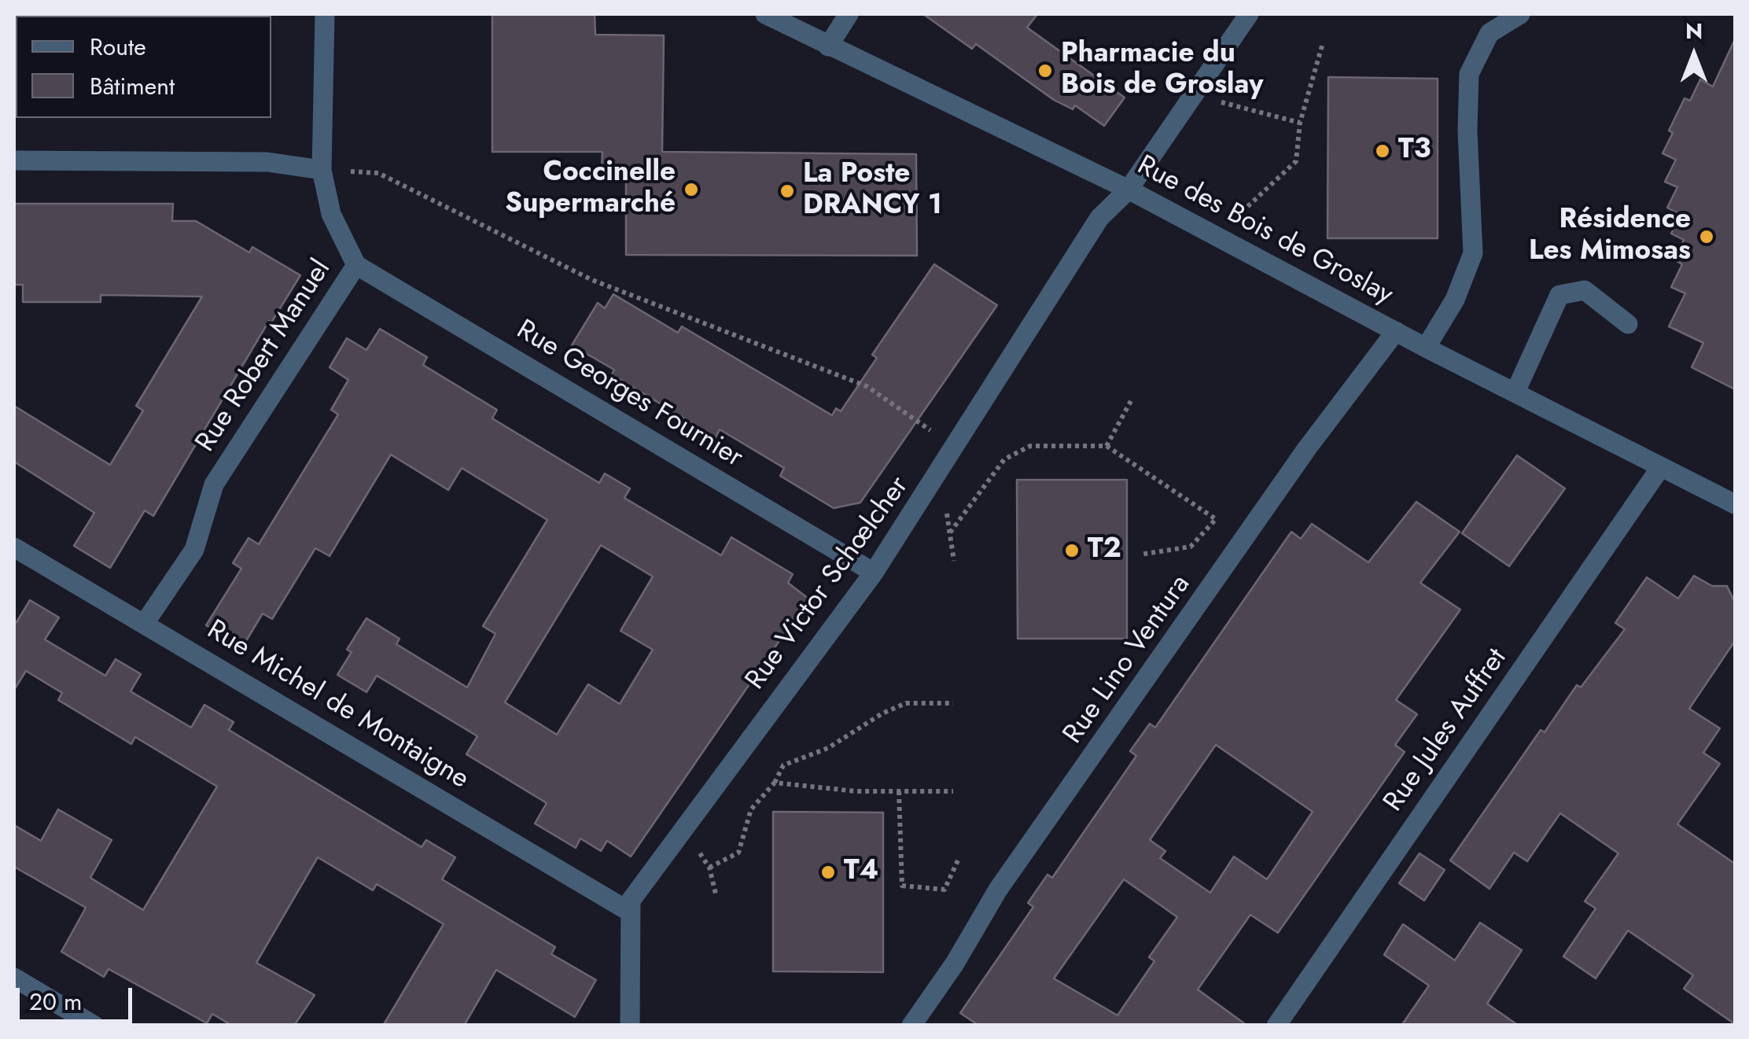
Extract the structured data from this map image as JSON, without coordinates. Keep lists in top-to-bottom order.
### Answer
{
  "streets": {
    "street": [
      "Rue des Bois de Groslay",
      "Rue Robert Manuel",
      "Rue Georges Fournier",
      "Rue Victor Schœlcher",
      "Rue Lino Ventura",
      "Rue Michel de Montaigne",
      "Rue Jules Auffret"
    ]
  },
  "crossings": [
    ["Rue des Bois de Groslay", "Rue Victor Schœlcher"],
    ["Rue des Bois de Groslay", "Rue Lino Ventura"],
    ["Rue des Bois de Groslay", "Rue Jules Auffret"],
    ["Rue Robert Manuel", "Rue Georges Fournier"],
    ["Rue Robert Manuel", "Rue Michel de Montaigne"],
    ["Rue Georges Fournier", "Rue Victor Schœlcher"],
    ["Rue Victor Schœlcher", "Rue Michel de Montaigne"]
  ],
  "places": [
    "Pharmacie du Bois de Groslay",
    "T3",
    "Coccinelle Supermarché",
    "La Poste DRANCY 1",
    "Résidence Les Mimosas",
    "T2",
    "T4"
  ],
  "legend": ["Route", "Bâtiment"],
  "scale_bar": "20 m",
  "north": "top"
}
